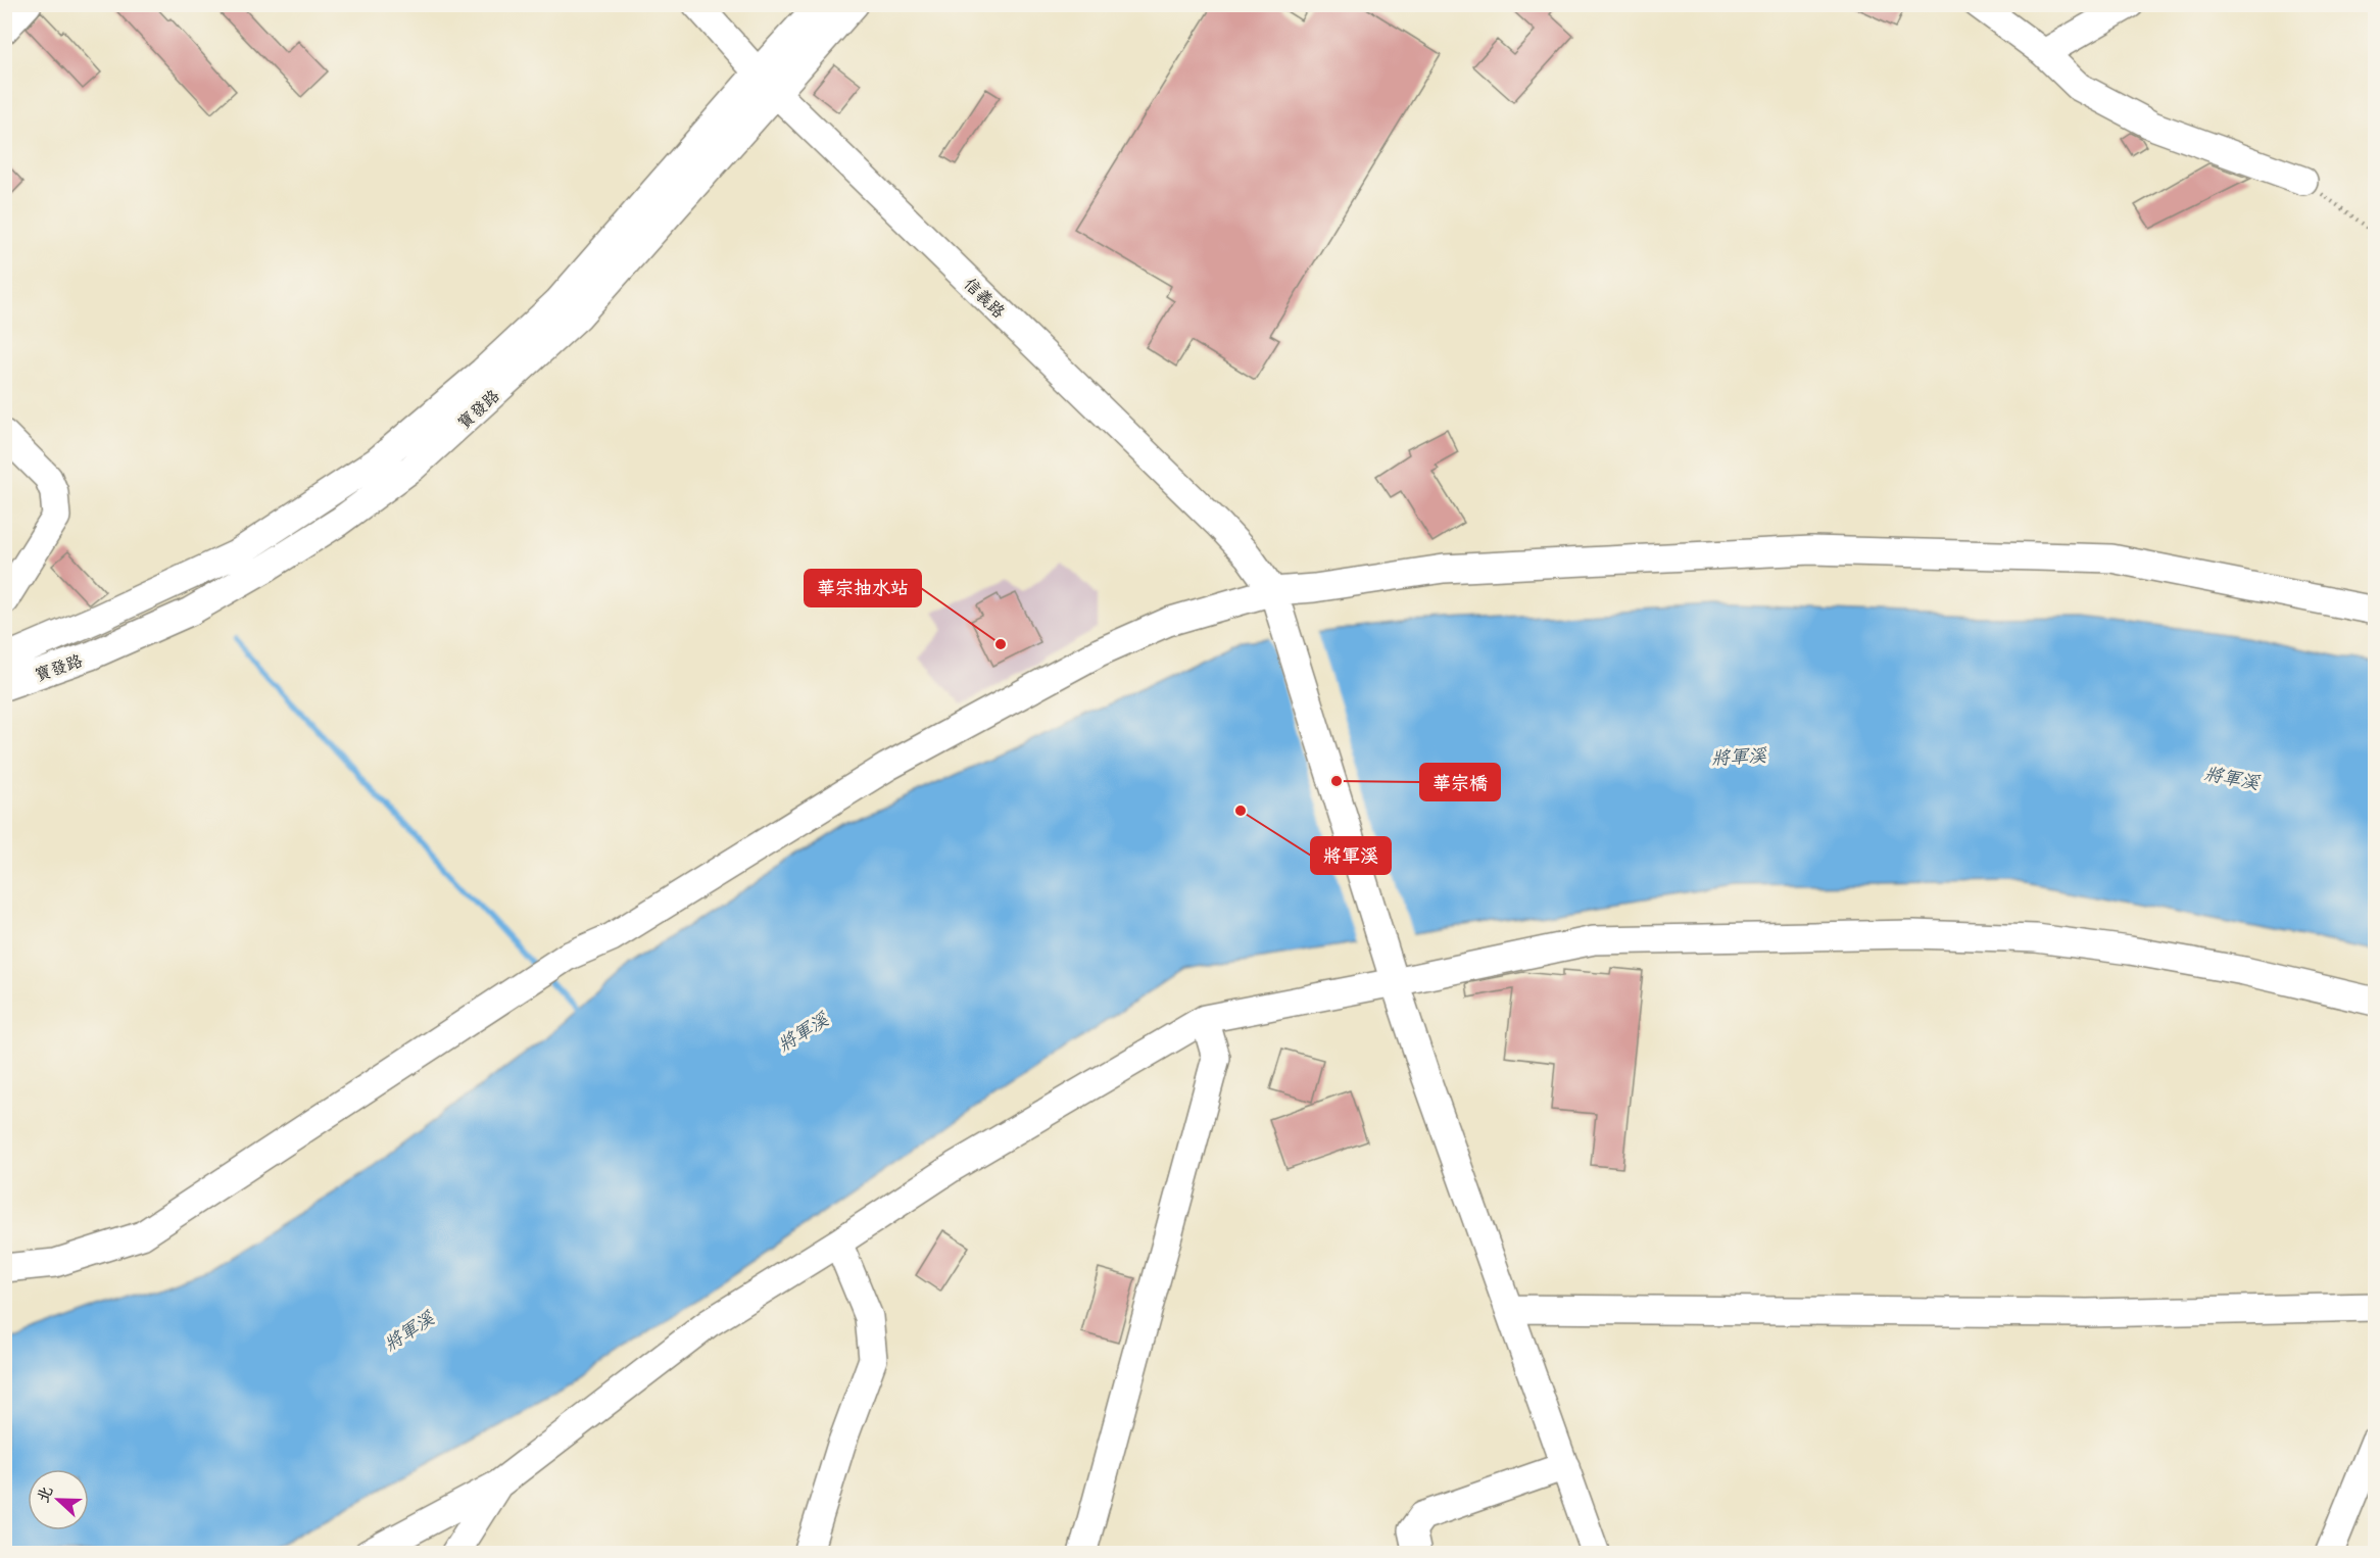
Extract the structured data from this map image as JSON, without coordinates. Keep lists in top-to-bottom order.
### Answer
{
  "streets": {
    "street": ["信義路", "寶發路"]
  },
  "crossings": [
    ["信義路", "寶發路"]
  ],
  "water": ["將軍溪"],
  "places": ["華宗抽水站", "華宗橋", "將軍溪"],
  "north": "left"
}
